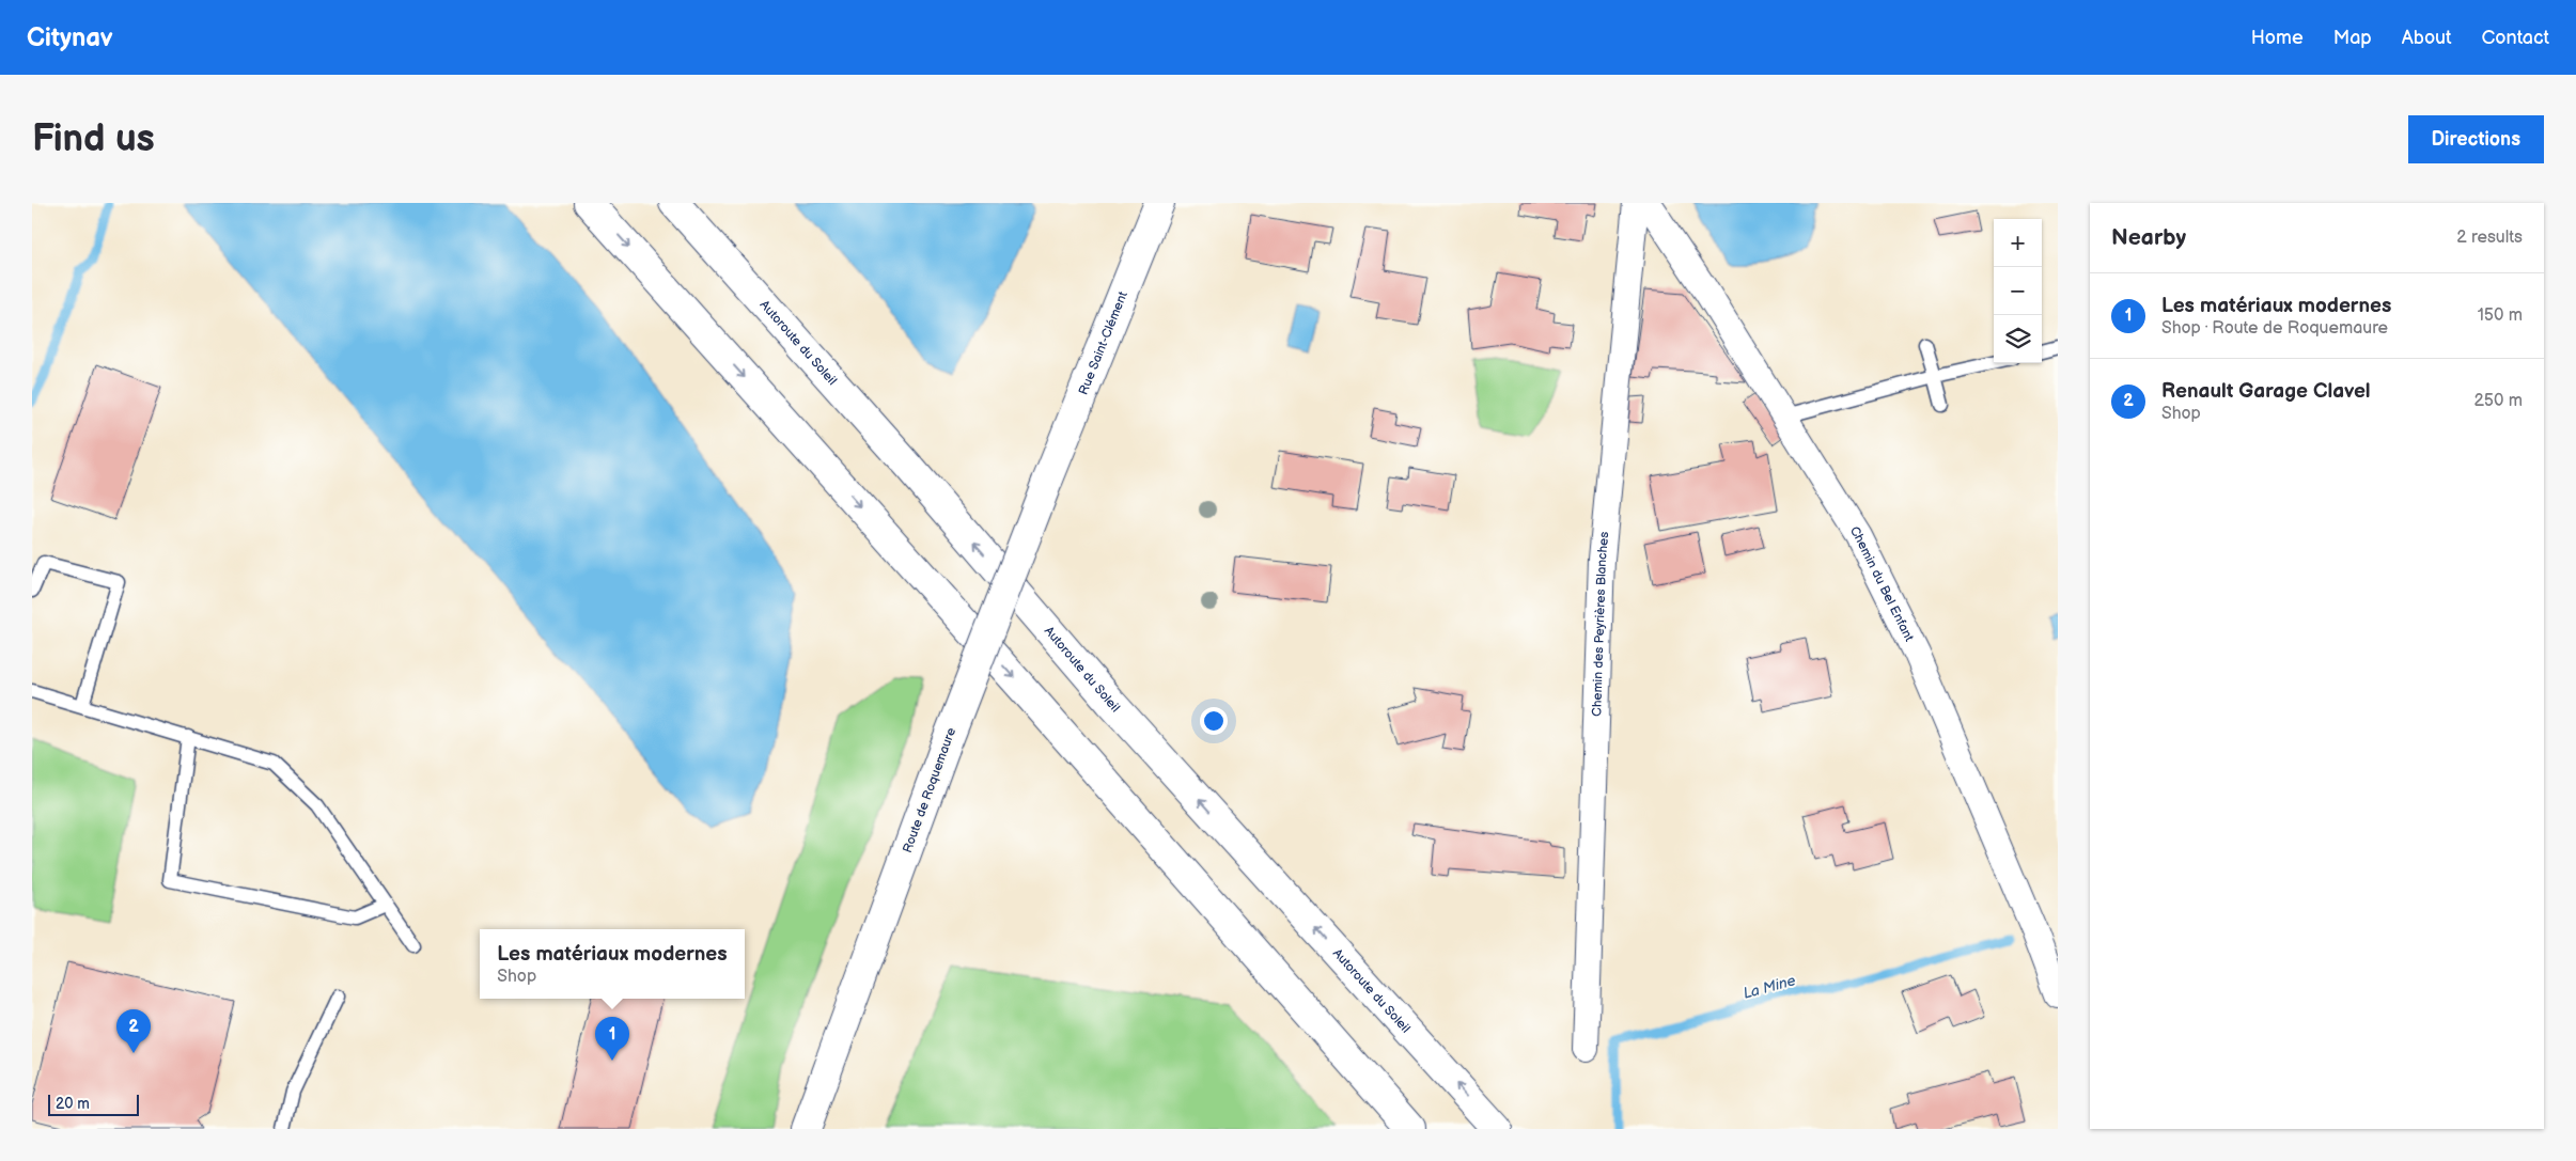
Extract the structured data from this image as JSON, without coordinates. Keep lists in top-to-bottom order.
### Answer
{
  "streets": {
    "main road": ["Autoroute du Soleil", "Rue Saint-Clément", "Route de Roquemaure"],
    "street": ["Chemin du Bel Enfant", "Chemin des Peyrières Blanches"]
  },
  "crossings": [
    ["Rue Saint-Clément", "Route de Roquemaure"]
  ],
  "water": ["La Mine"],
  "scale_bar": "20 m",
  "page": {
    "header": "Citynav",
    "nav": [
      "Home",
      "Map",
      "About",
      "Contact"
    ],
    "buttons": "Directions",
    "title": "Find us",
    "heading": ["Nearby", "2 results"],
    "map_buttons": ["+", "−"],
    "list": [
      {
        "mark": "1",
        "name": "Les matériaux modernes",
        "note": "Shop · Route de Roquemaure",
        "value": "150 m"
      },
      {
        "mark": "2",
        "name": "Renault Garage Clavel",
        "note": "Shop",
        "value": "250 m"
      }
    ],
    "popup": ["Les matériaux modernes", "Shop"],
    "pins": ["2", "1"],
    "scale": "20 m"
  }
}
